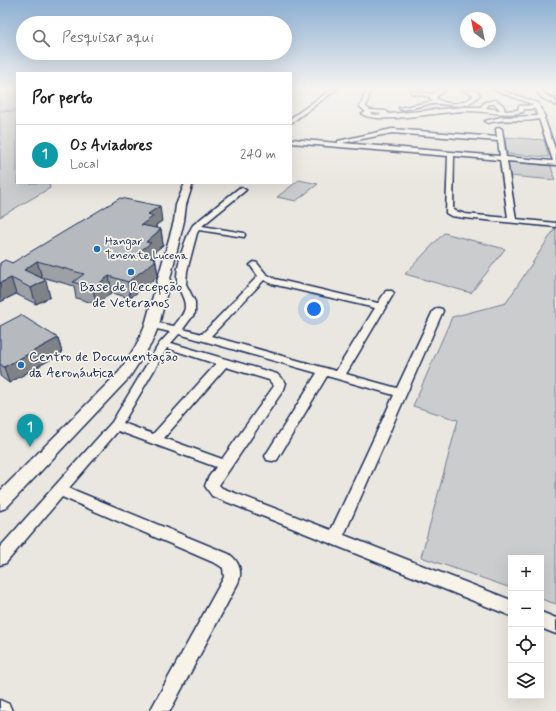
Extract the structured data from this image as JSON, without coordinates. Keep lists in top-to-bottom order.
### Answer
{
  "places": ["Hangar Tenente Lucena", "Base de Recepção de Veteranos", "Centro de Documentação da Aeronáutica"],
  "north": "top left",
  "page": {
    "search": "Pesquisar aqui",
    "heading": "Por perto",
    "list": [
      {
        "mark": "1",
        "name": "Os Aviadores",
        "note": "Local",
        "value": "240 m"
      }
    ],
    "pins": "1",
    "map_buttons": ["+", "−"]
  }
}
